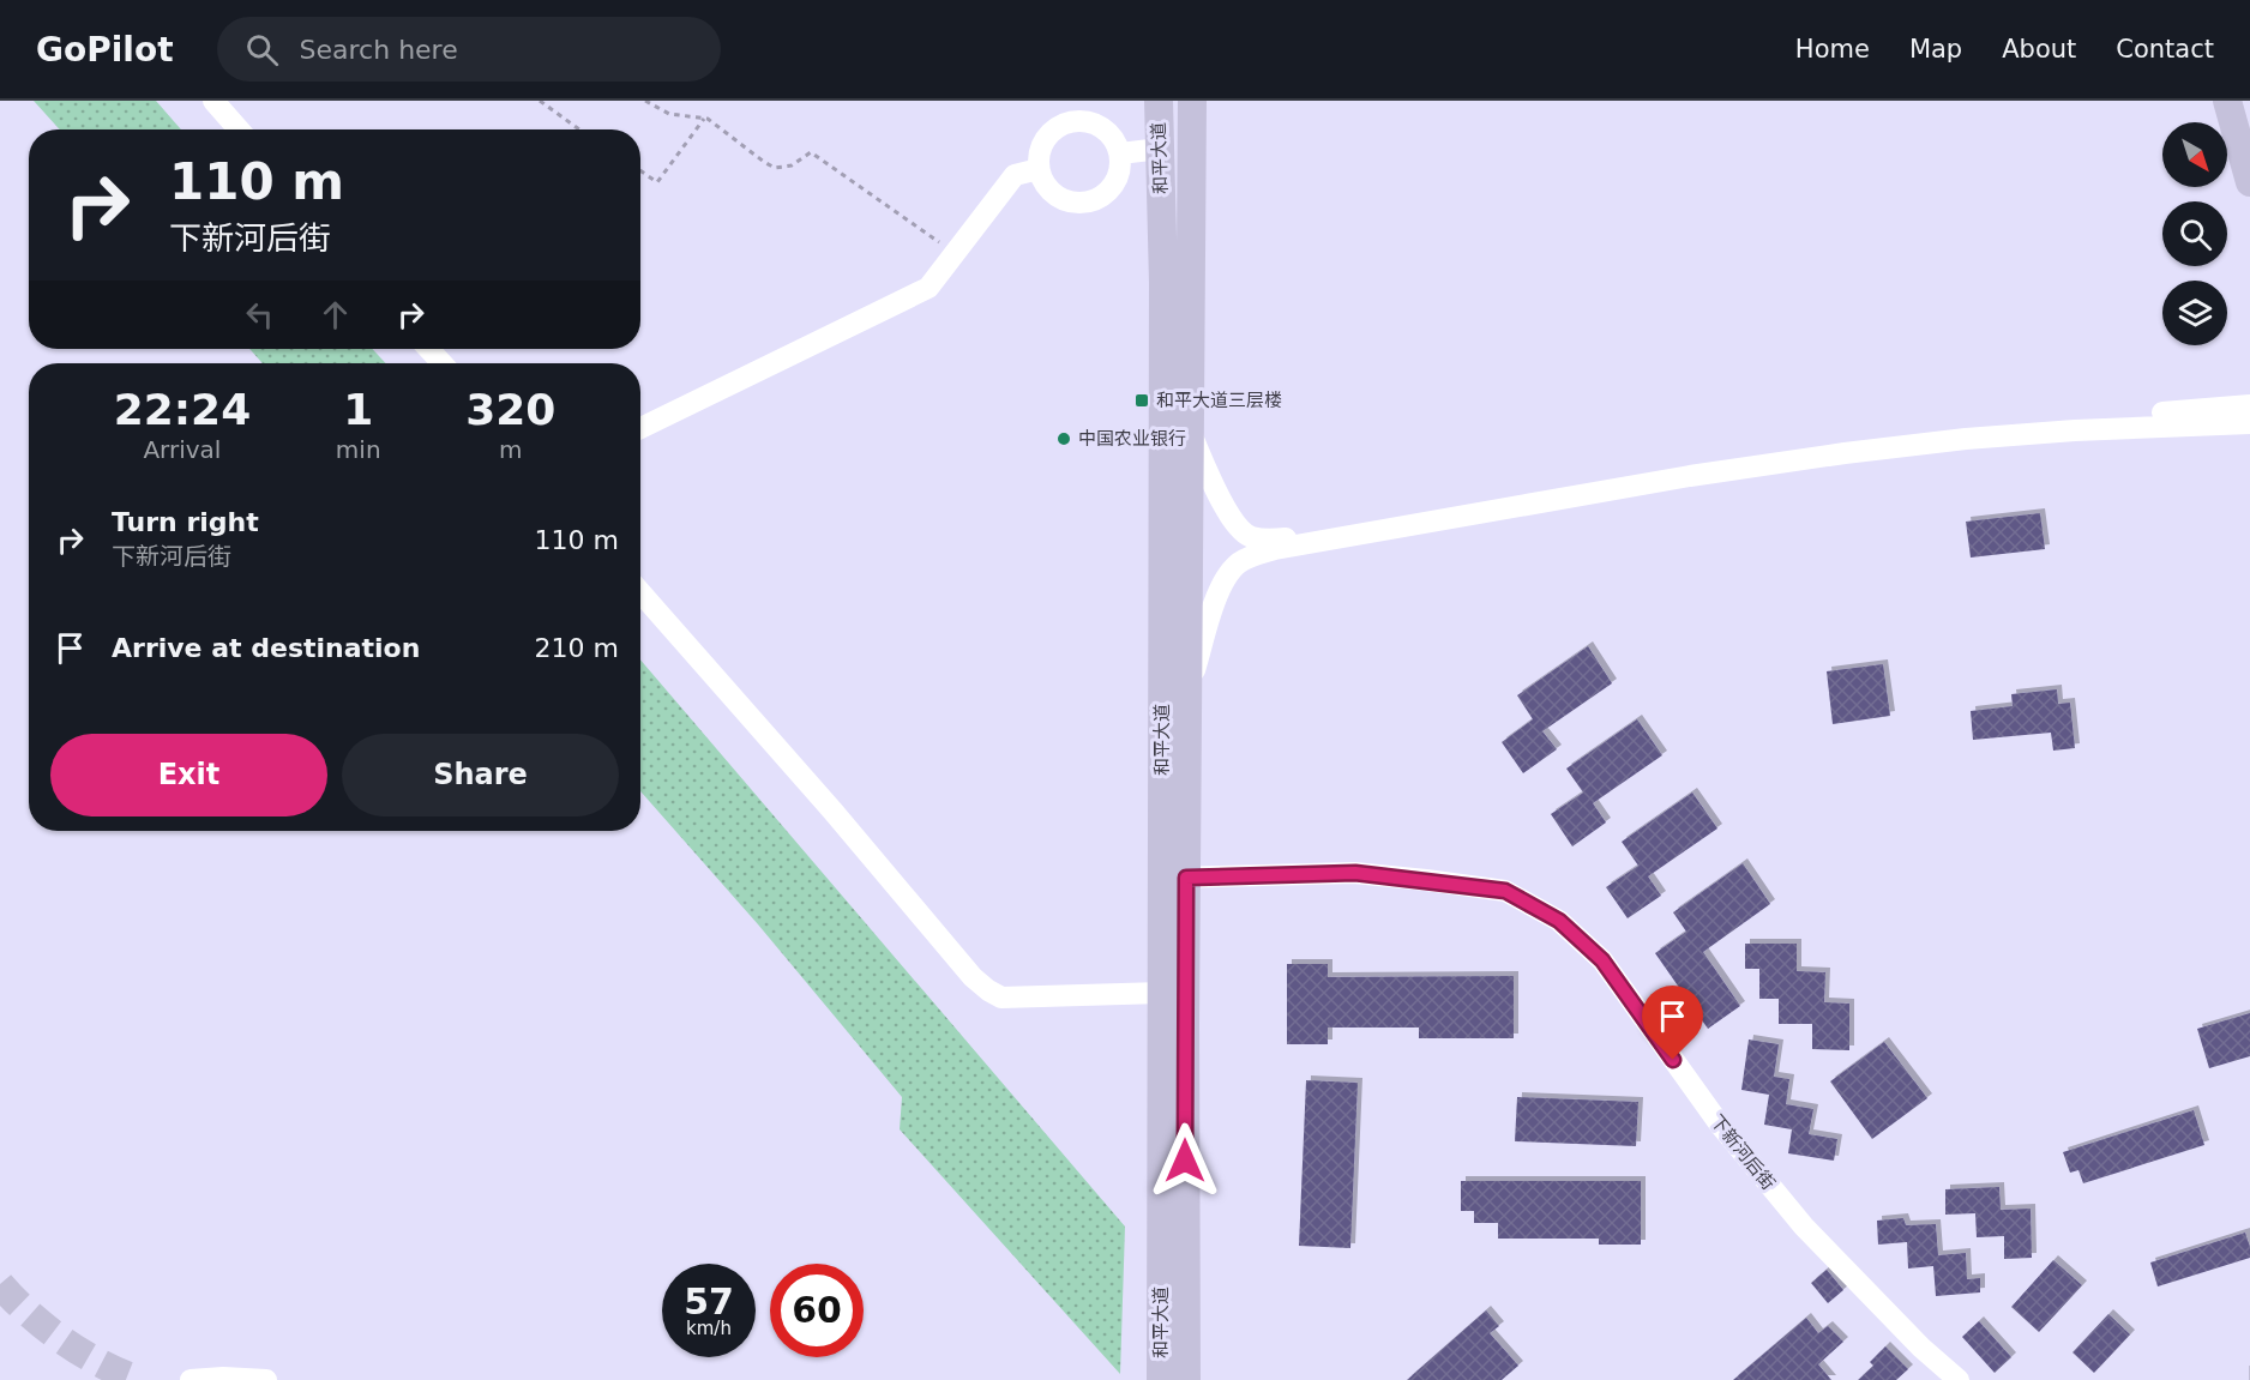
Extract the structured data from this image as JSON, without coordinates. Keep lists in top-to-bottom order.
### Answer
{
  "streets": {
    "main road": ["和平大道"],
    "street": ["下新河后街"]
  },
  "crossings": [
    ["和平大道", "下新河后街"]
  ],
  "places": {
    "transit": ["和平大道三层楼"],
    "other": ["中国农业银行"]
  },
  "north": "bottom right",
  "page": {
    "header": "GoPilot",
    "search": "Search here",
    "nav": [
      "Home",
      "Map",
      "About",
      "Contact"
    ],
    "turn": ["110 m", "下新河后街"],
    "eta": [
      "22:24",
      "Arrival",
      "1",
      "min",
      "320",
      "m"
    ],
    "list": [
      {
        "name": "Turn right",
        "note": "下新河后街",
        "value": "110 m"
      },
      {
        "name": "Arrive at destination",
        "value": "210 m"
      }
    ],
    "buttons": ["Exit", "Share"],
    "speed": "57 km/h",
    "limit": "60"
  }
}
